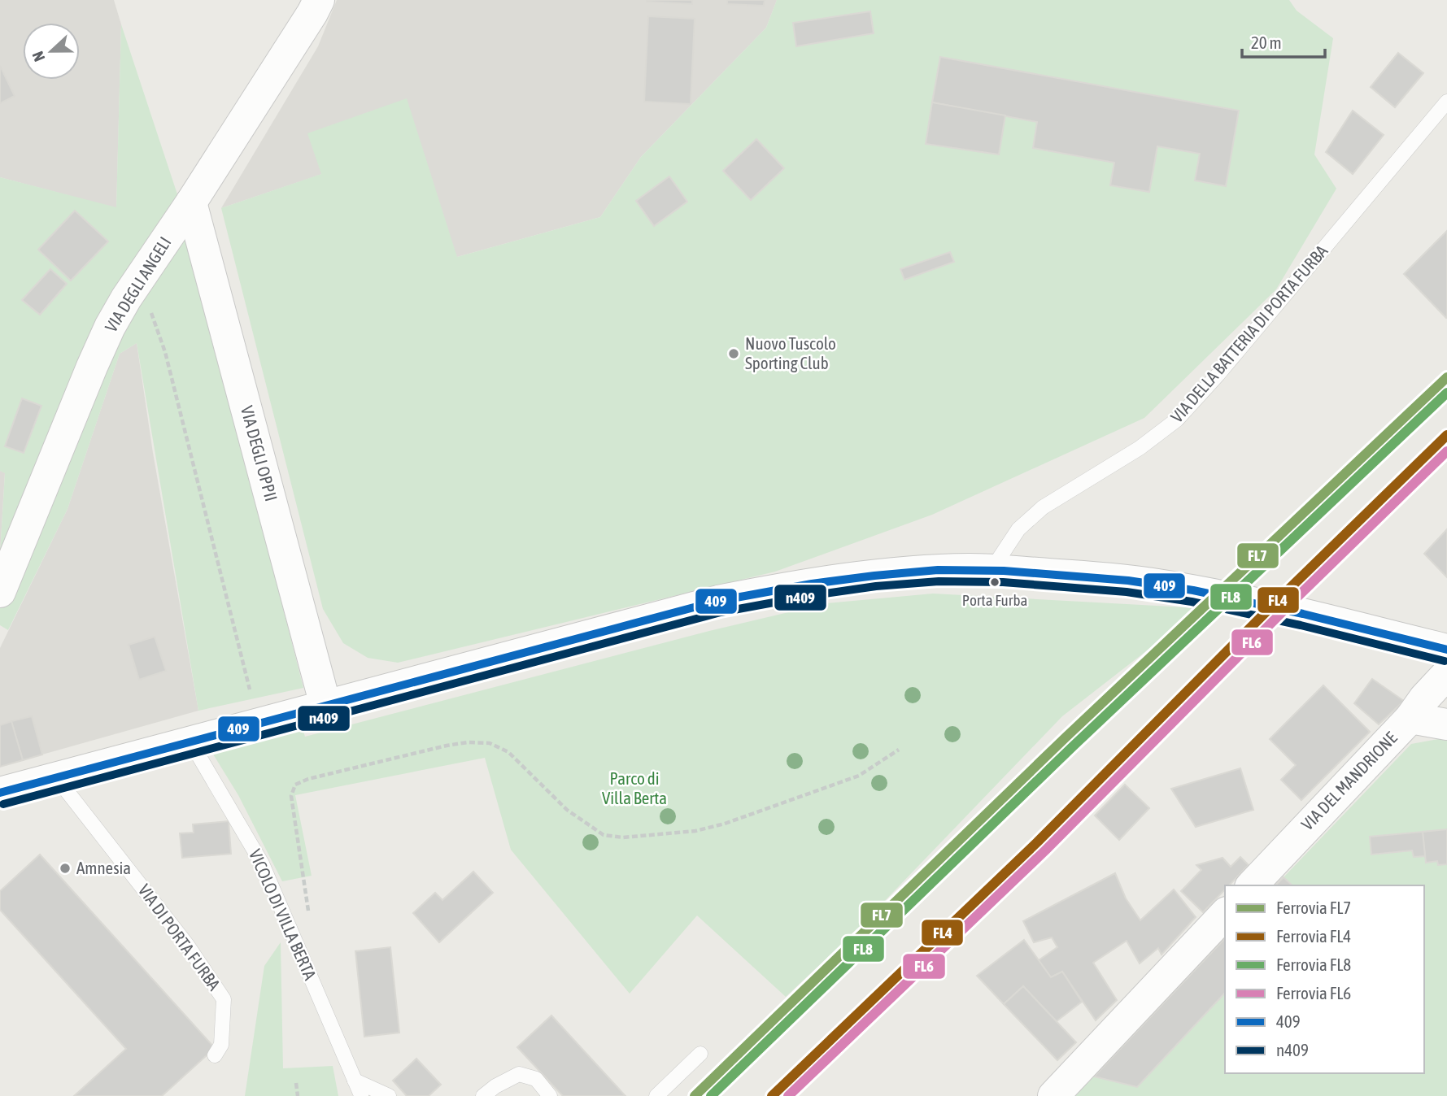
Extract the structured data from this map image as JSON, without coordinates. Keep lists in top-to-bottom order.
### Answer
{
  "streets": {
    "street": ["VIA DEGLI ANGELI", "VIA DEGLI OPPII", "VIA DEL MANDRIONE"],
    "lane": ["VIA DELLA BATTERIA DI PORTA FURBA", "VICOLO DI VILLA BERTA", "VIA DI PORTA FURBA"]
  },
  "crossings": [
    ["VIA DEGLI ANGELI", "VIA DEGLI OPPII"]
  ],
  "parks": ["Parco di Villa Berta"],
  "places": ["Nuovo Tuscolo Sporting Club", "Porta Furba", "Amnesia"],
  "lines": [
    "rail line FL7",
    "rail line FL8",
    "rail line FL4",
    "rail line FL6",
    "transit line 409",
    "transit line n409"
  ],
  "legend": [
    "Ferrovia FL7",
    "Ferrovia FL4",
    "Ferrovia FL8",
    "Ferrovia FL6",
    "409",
    "n409"
  ],
  "scale_bar": "20 m",
  "north": "left"
}
